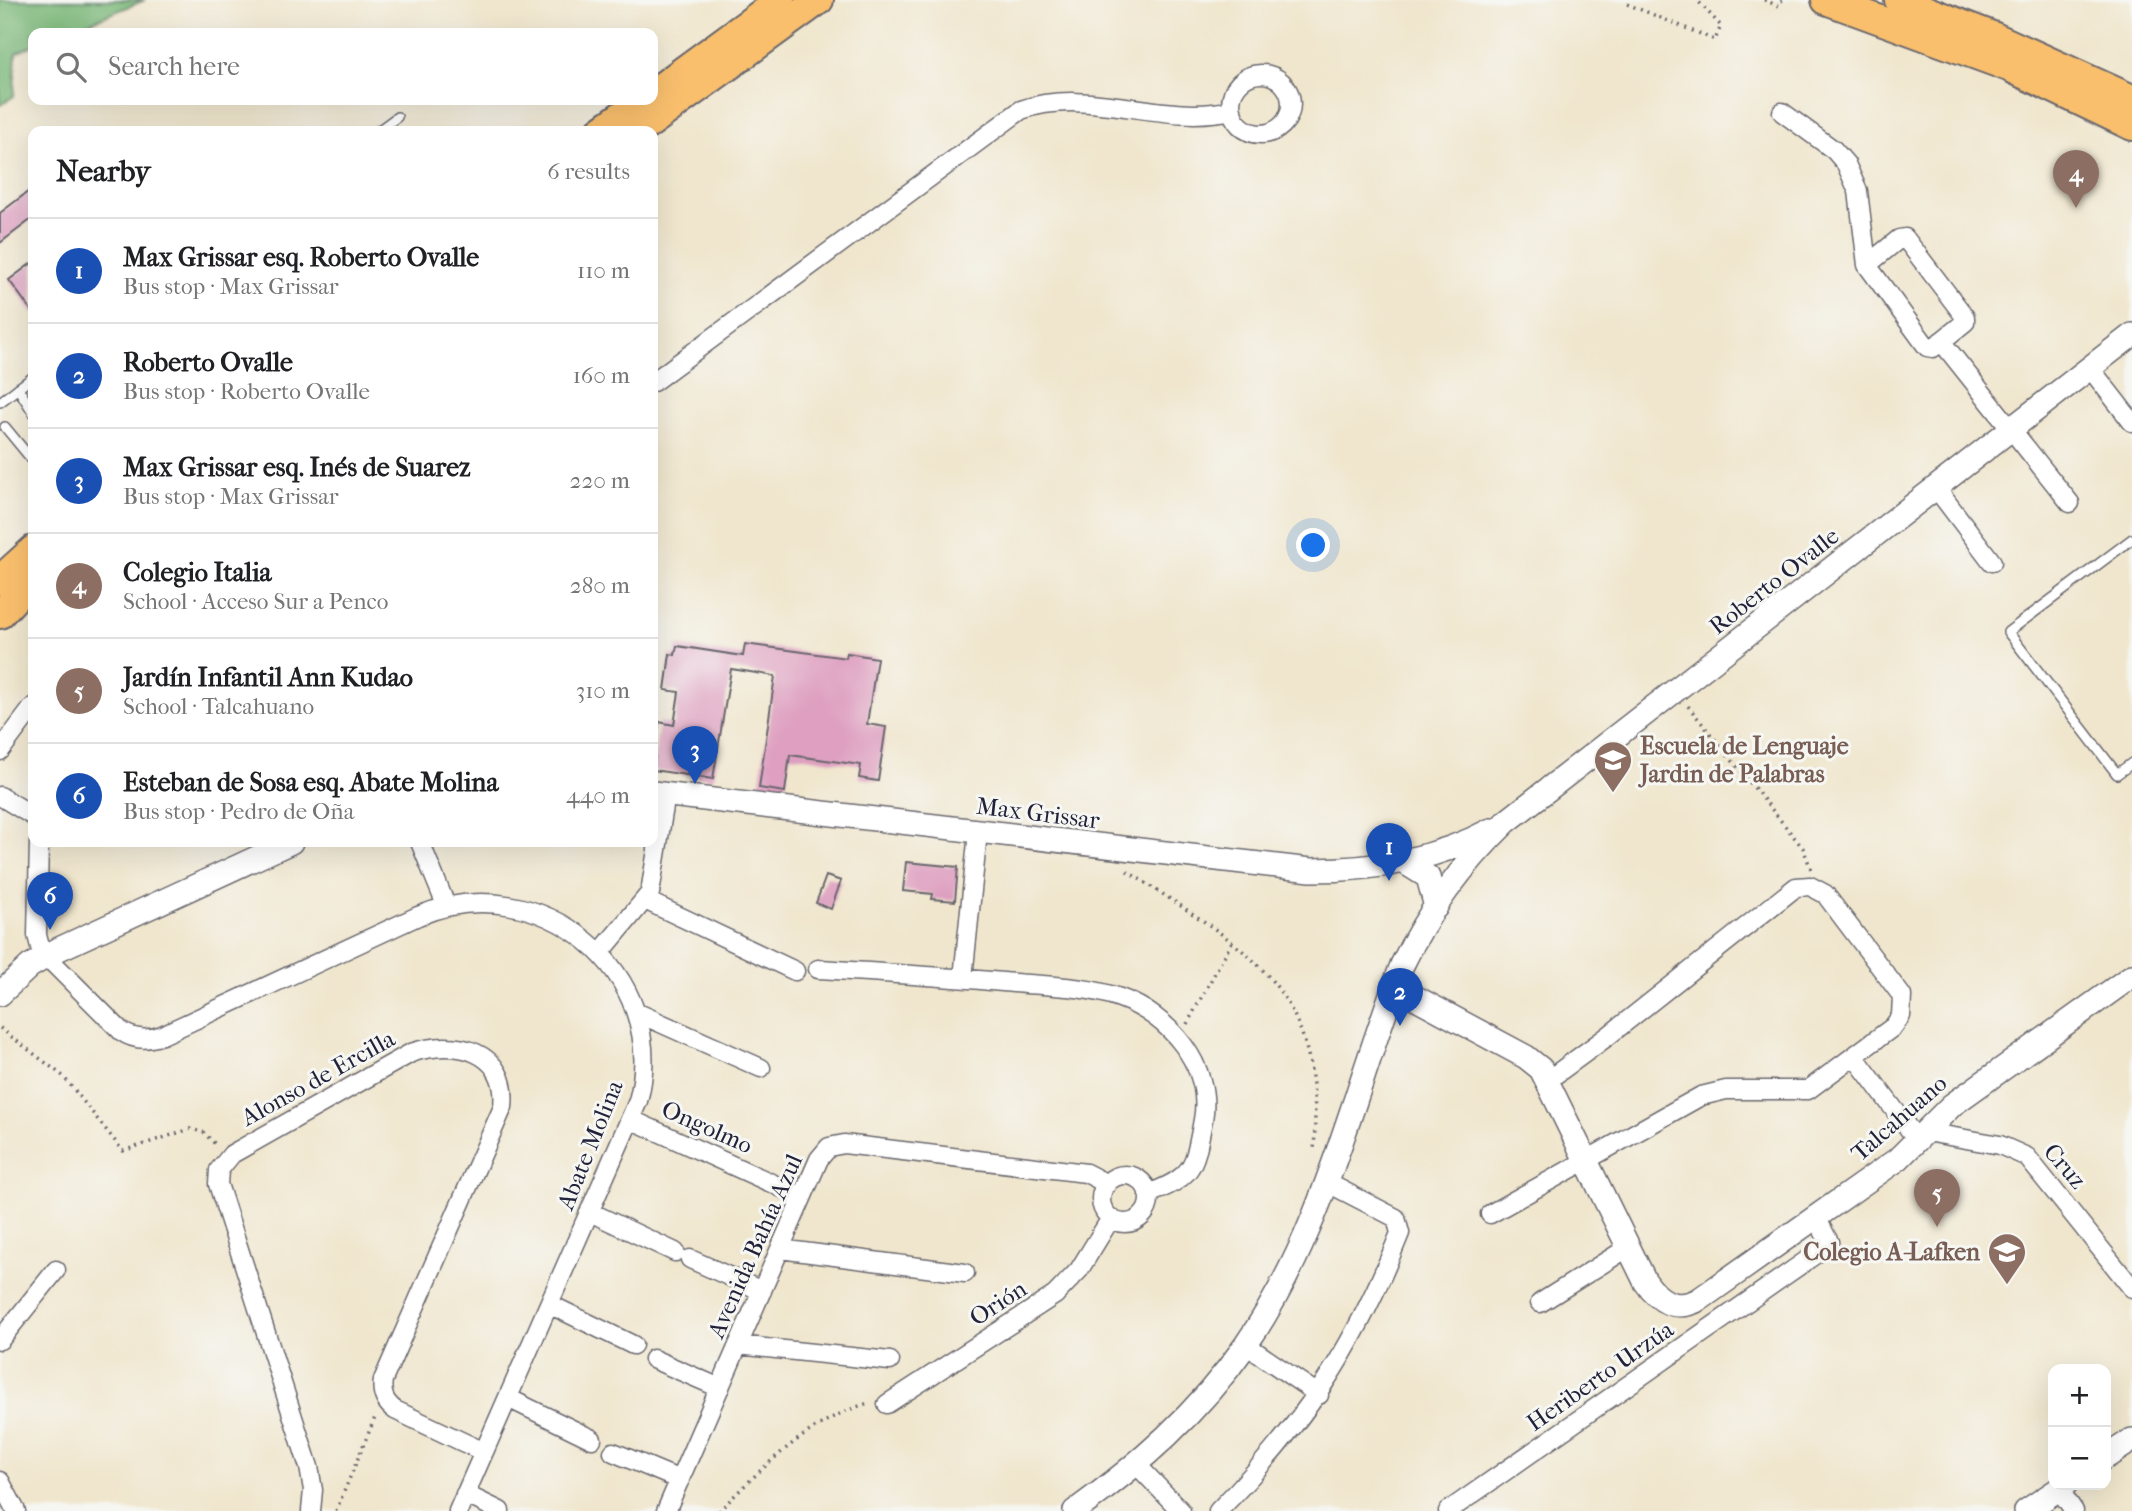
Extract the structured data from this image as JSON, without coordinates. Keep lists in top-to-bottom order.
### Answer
{
  "streets": {
    "street": [
      "Roberto Ovalle",
      "Max Grissar",
      "Alonso de Ercilla",
      "Talcahuano",
      "Ongolmo",
      "Abate Molina",
      "Cruz",
      "Avenida Bahía Azul",
      "Orión",
      "Heriberto Urzúa"
    ]
  },
  "crossings": [
    ["Roberto Ovalle", "Max Grissar"],
    ["Talcahuano", "Cruz"],
    ["Talcahuano", "Heriberto Urzúa"],
    ["Ongolmo", "Abate Molina"],
    ["Ongolmo", "Avenida Bahía Azul"],
    ["Avenida Bahía Azul", "Orión"]
  ],
  "places": {
    "school or university": ["Escuela de Lenguaje Jardin de Palabras", "Colegio A-Lafken"]
  },
  "page": {
    "search": "Search here",
    "heading": ["Nearby", "6 results"],
    "pins": [
      "4",
      "3",
      "1",
      "6",
      "2",
      "5"
    ],
    "list": [
      {
        "mark": "1",
        "name": "Max Grissar esq. Roberto Ovalle",
        "note": "Bus stop · Max Grissar",
        "value": "110 m"
      },
      {
        "mark": "2",
        "name": "Roberto Ovalle",
        "note": "Bus stop · Roberto Ovalle",
        "value": "160 m"
      },
      {
        "mark": "3",
        "name": "Max Grissar esq. Inés de Suarez",
        "note": "Bus stop · Max Grissar",
        "value": "220 m"
      },
      {
        "mark": "4",
        "name": "Colegio Italia",
        "note": "School · Acceso Sur a Penco",
        "value": "280 m"
      },
      {
        "mark": "5",
        "name": "Jardín Infantil Ann Kudao",
        "note": "School · Talcahuano",
        "value": "310 m"
      },
      {
        "mark": "6",
        "name": "Esteban de Sosa esq. Abate Molina",
        "note": "Bus stop · Pedro de Oña",
        "value": "440 m"
      }
    ],
    "map_buttons": ["+", "−"]
  }
}
